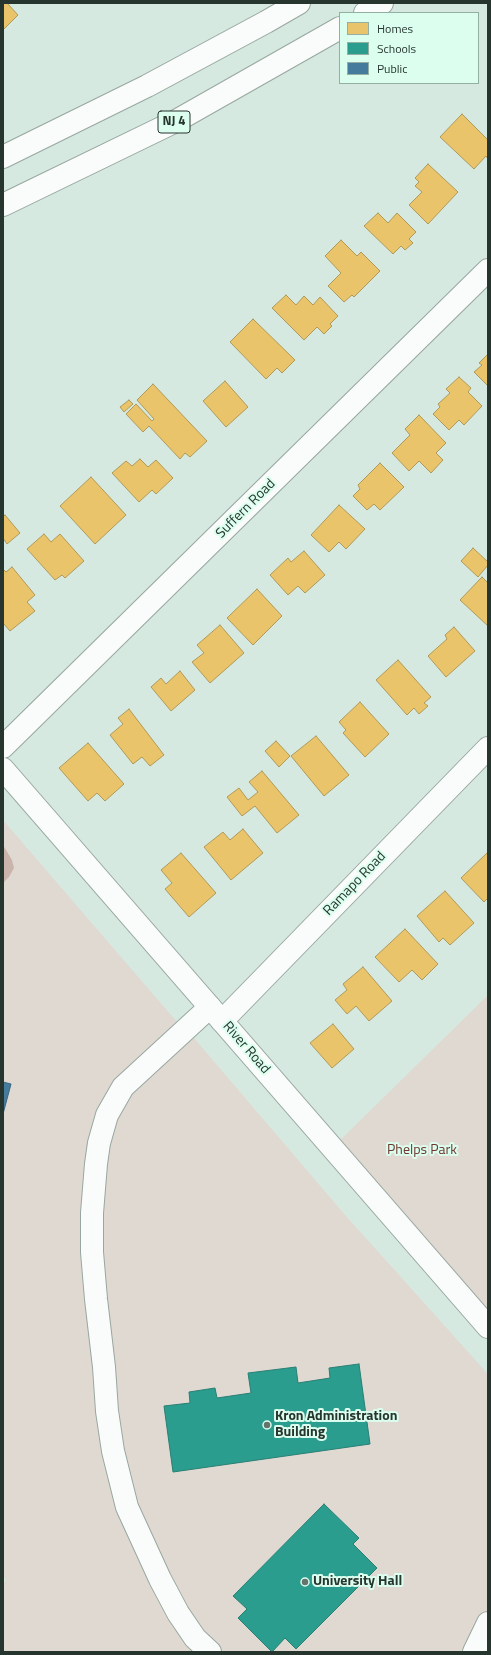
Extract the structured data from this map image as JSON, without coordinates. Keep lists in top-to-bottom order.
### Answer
{
  "streets": {
    "main road": [
      "NJ 4",
      "Suffern Road",
      "Ramapo Road",
      "River Road"
    ]
  },
  "crossings": [
    ["Ramapo Road", "River Road"]
  ],
  "parks": ["Phelps Park"],
  "places": ["Kron Administration Building", "University Hall"],
  "legend": ["Homes", "Schools", "Public"]
}
